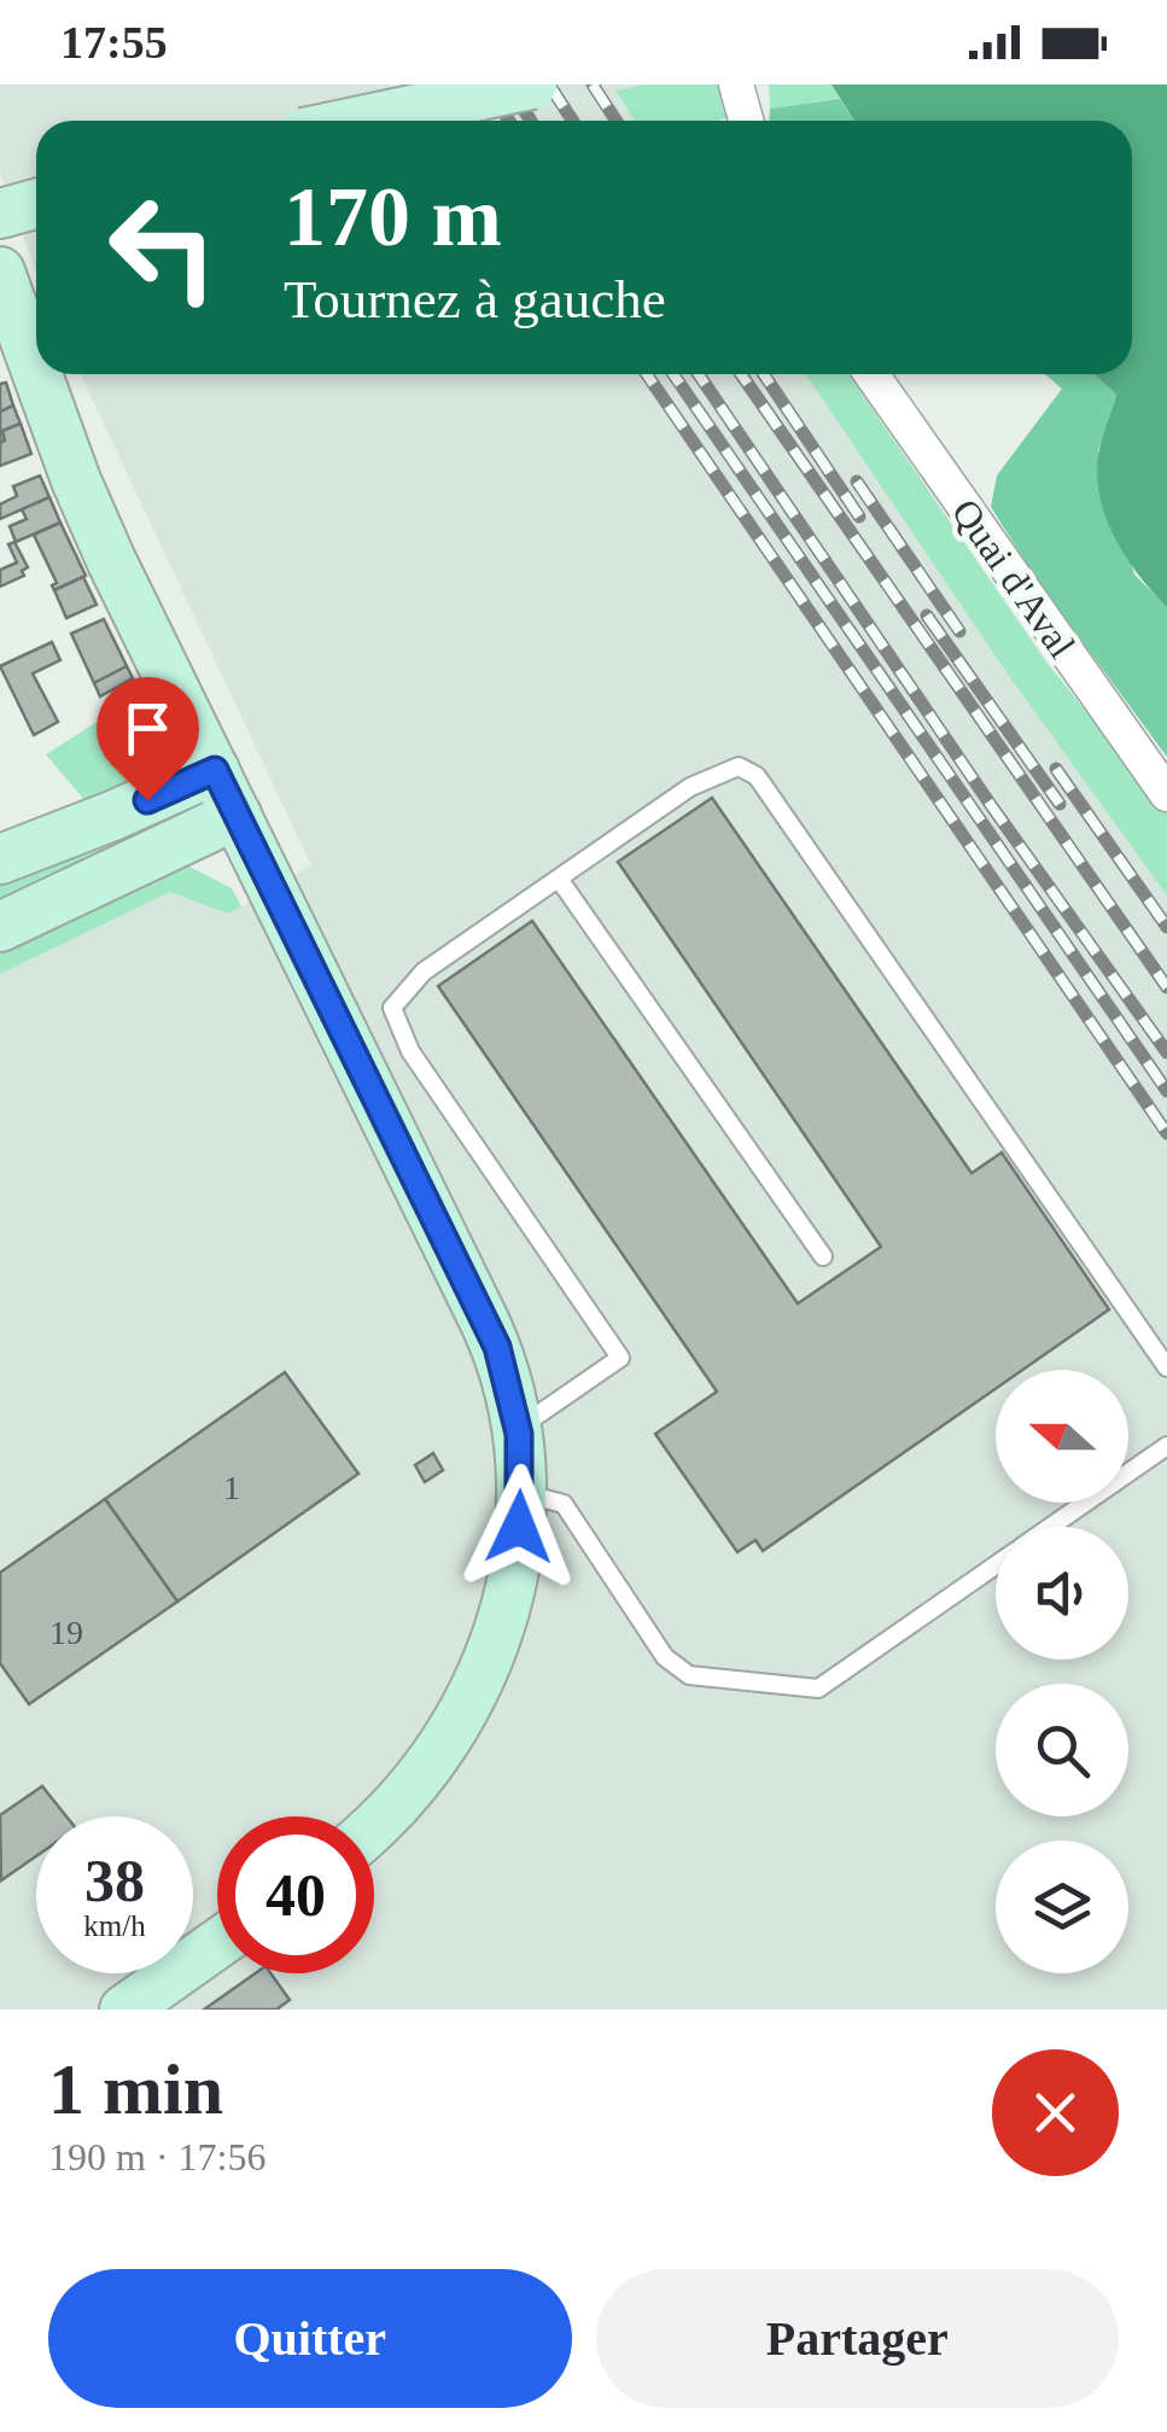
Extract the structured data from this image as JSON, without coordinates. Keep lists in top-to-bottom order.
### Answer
{
  "streets": {
    "street": ["Quai d'Aval"]
  },
  "house_numbers": ["1", "19"],
  "north": "left",
  "page": {
    "status": "17:55",
    "turn": ["170 m", "Tournez à gauche"],
    "speed": "38 km/h",
    "limit": "40",
    "heading": ["1 min", "190 m · 17:56"],
    "buttons": ["Quitter", "Partager"]
  }
}
